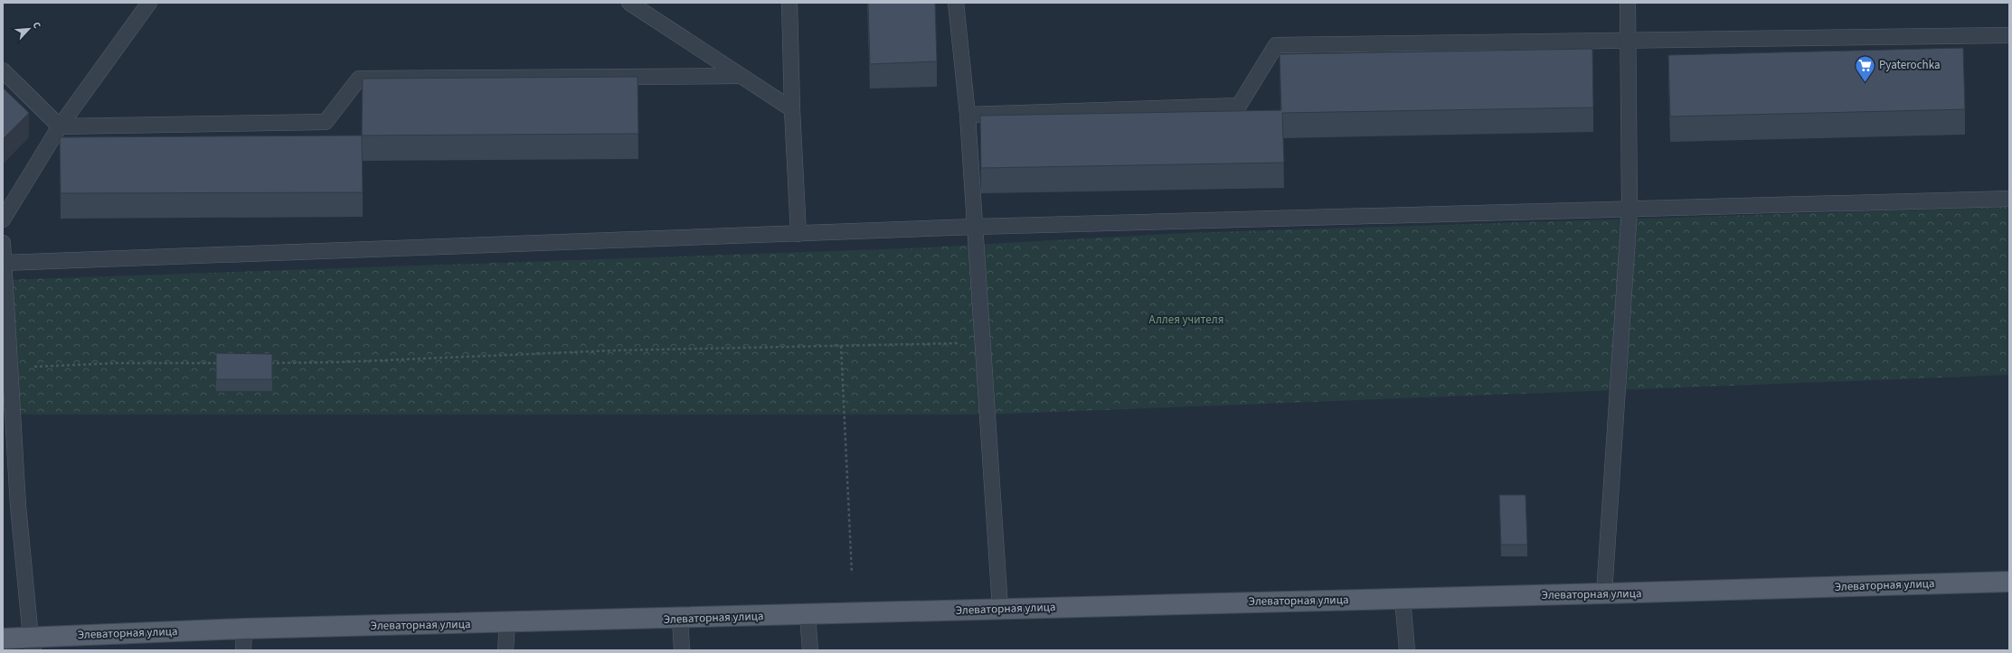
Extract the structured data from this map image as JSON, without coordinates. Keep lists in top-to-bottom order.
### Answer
{
  "streets": {
    "main road": ["Элеваторная улица"]
  },
  "parks": ["Аллея учителя"],
  "places": {
    "supermarket": ["Pyaterochka"]
  },
  "north": "top right"
}
